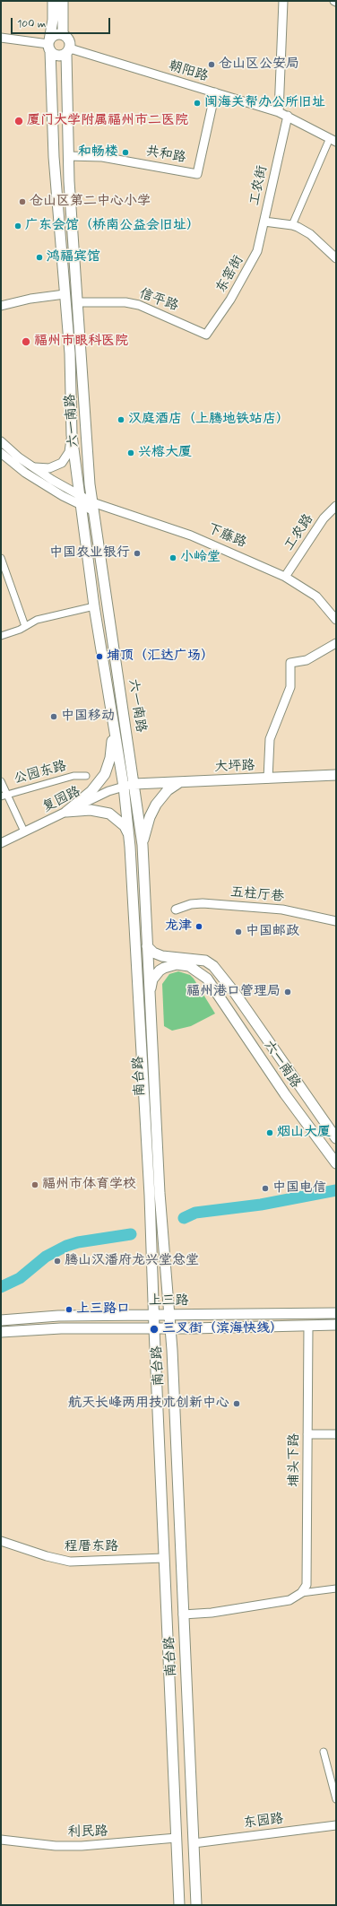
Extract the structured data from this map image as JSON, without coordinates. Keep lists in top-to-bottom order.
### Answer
{
  "streets": {
    "main road": [
      "六一南路",
      "大坪路",
      "南台路",
      "上三路"
    ],
    "street": [
      "朝阳路",
      "共和路",
      "工农街",
      "东窑街",
      "信平路",
      "工农路",
      "下藤路",
      "公园东路",
      "复园路",
      "五柱厅巷",
      "埔头下路",
      "程厝东路",
      "东园路",
      "利民路"
    ]
  },
  "crossings": [
    ["朝阳路", "共和路"],
    ["朝阳路", "工农街"],
    ["朝阳路", "六一南路"],
    ["共和路", "六一南路"],
    ["工农街", "东窑街"],
    ["东窑街", "信平路"],
    ["信平路", "六一南路"],
    ["六一南路", "下藤路"],
    ["六一南路", "大坪路"],
    ["六一南路", "复园路"],
    ["六一南路", "南台路"],
    ["工农路", "下藤路"],
    ["大坪路", "复园路"],
    ["大坪路", "南台路"],
    ["复园路", "南台路"],
    ["南台路", "上三路"],
    ["南台路", "程厝东路"],
    ["南台路", "东园路"],
    ["南台路", "利民路"],
    ["上三路", "埔头下路"]
  ],
  "places": [
    "仓山区公安局",
    "闽海关帮办公所旧址",
    "厦门大学附属福州市二医院",
    "和畅楼",
    "仓山区第二中心小学",
    "广东会馆（桥南公益会旧址）",
    "鸿福宾馆",
    "福州市眼科医院",
    "汉庭酒店（上腾地铁站店）",
    "兴榕大厦",
    "中国农业银行",
    "小岭堂",
    "埔顶（汇达广场）",
    "中国移动",
    "龙津",
    "中国邮政",
    "福州港口管理局",
    "烟山大厦",
    "福州市体育学校",
    "中国电信",
    "腾山汉潘府龙兴堂总堂",
    "上三路口",
    "三叉街（滨海快线）",
    "航天长峰两用技术创新中心"
  ],
  "scale_bar": "100 m"
}
